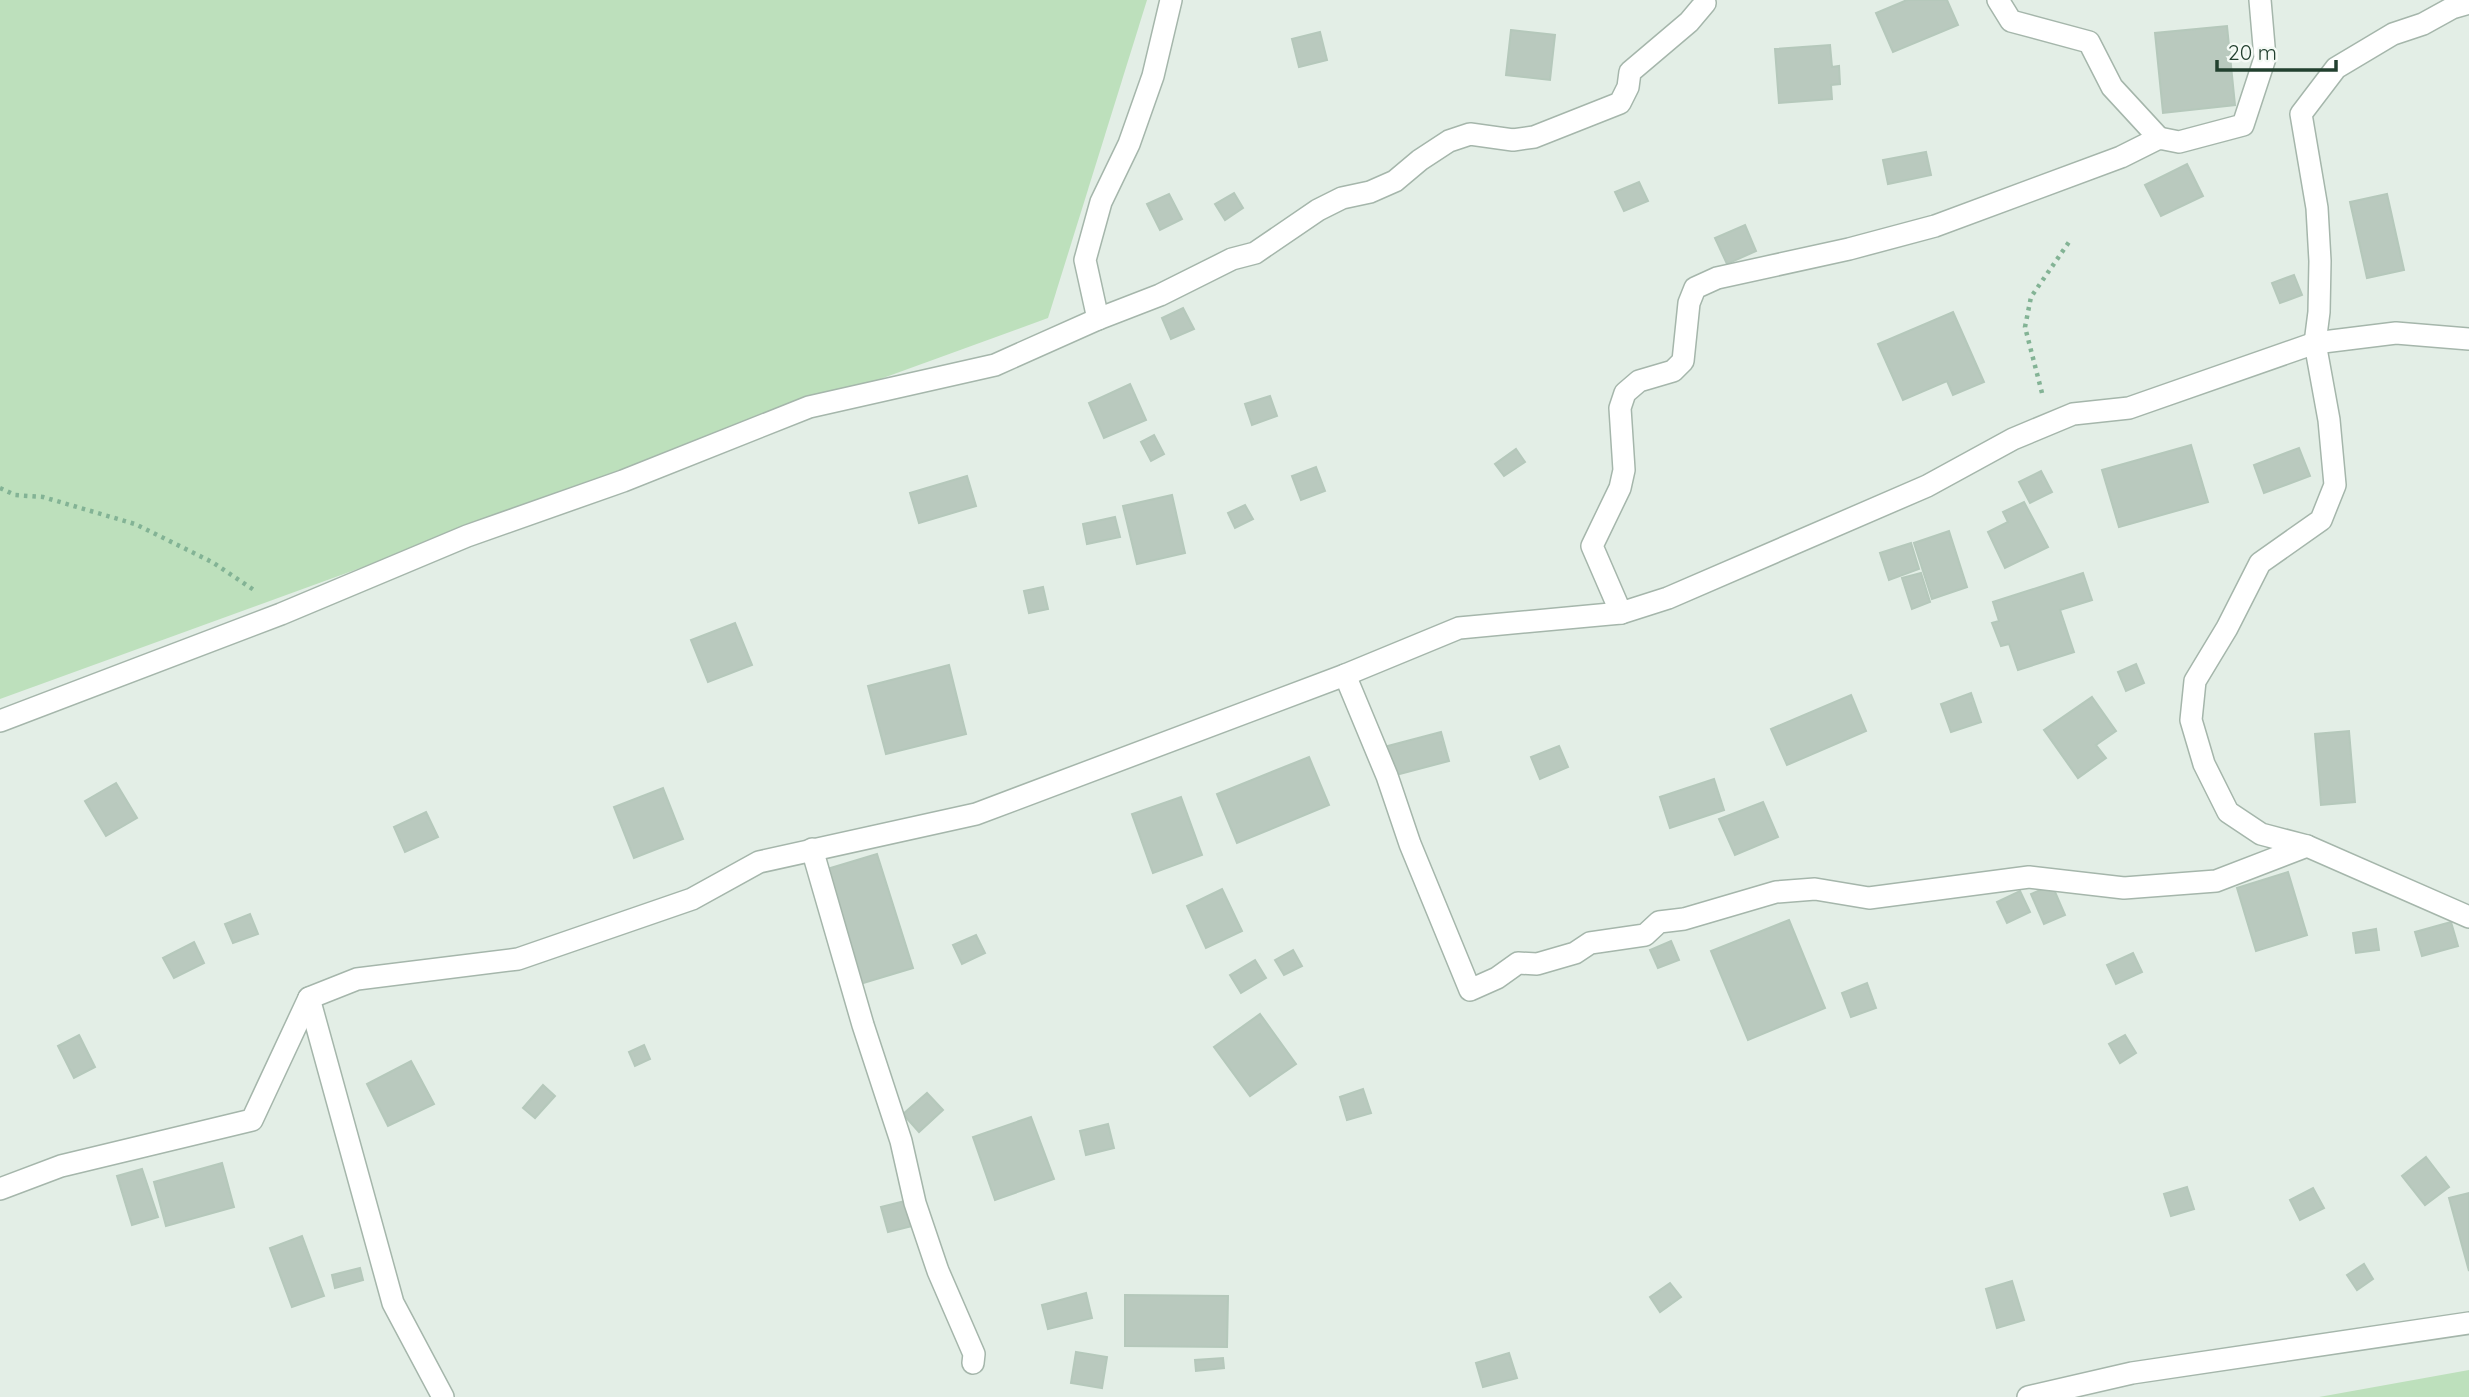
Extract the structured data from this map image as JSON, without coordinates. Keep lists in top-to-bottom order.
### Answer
{
  "scale_bar": "20 m"
}
